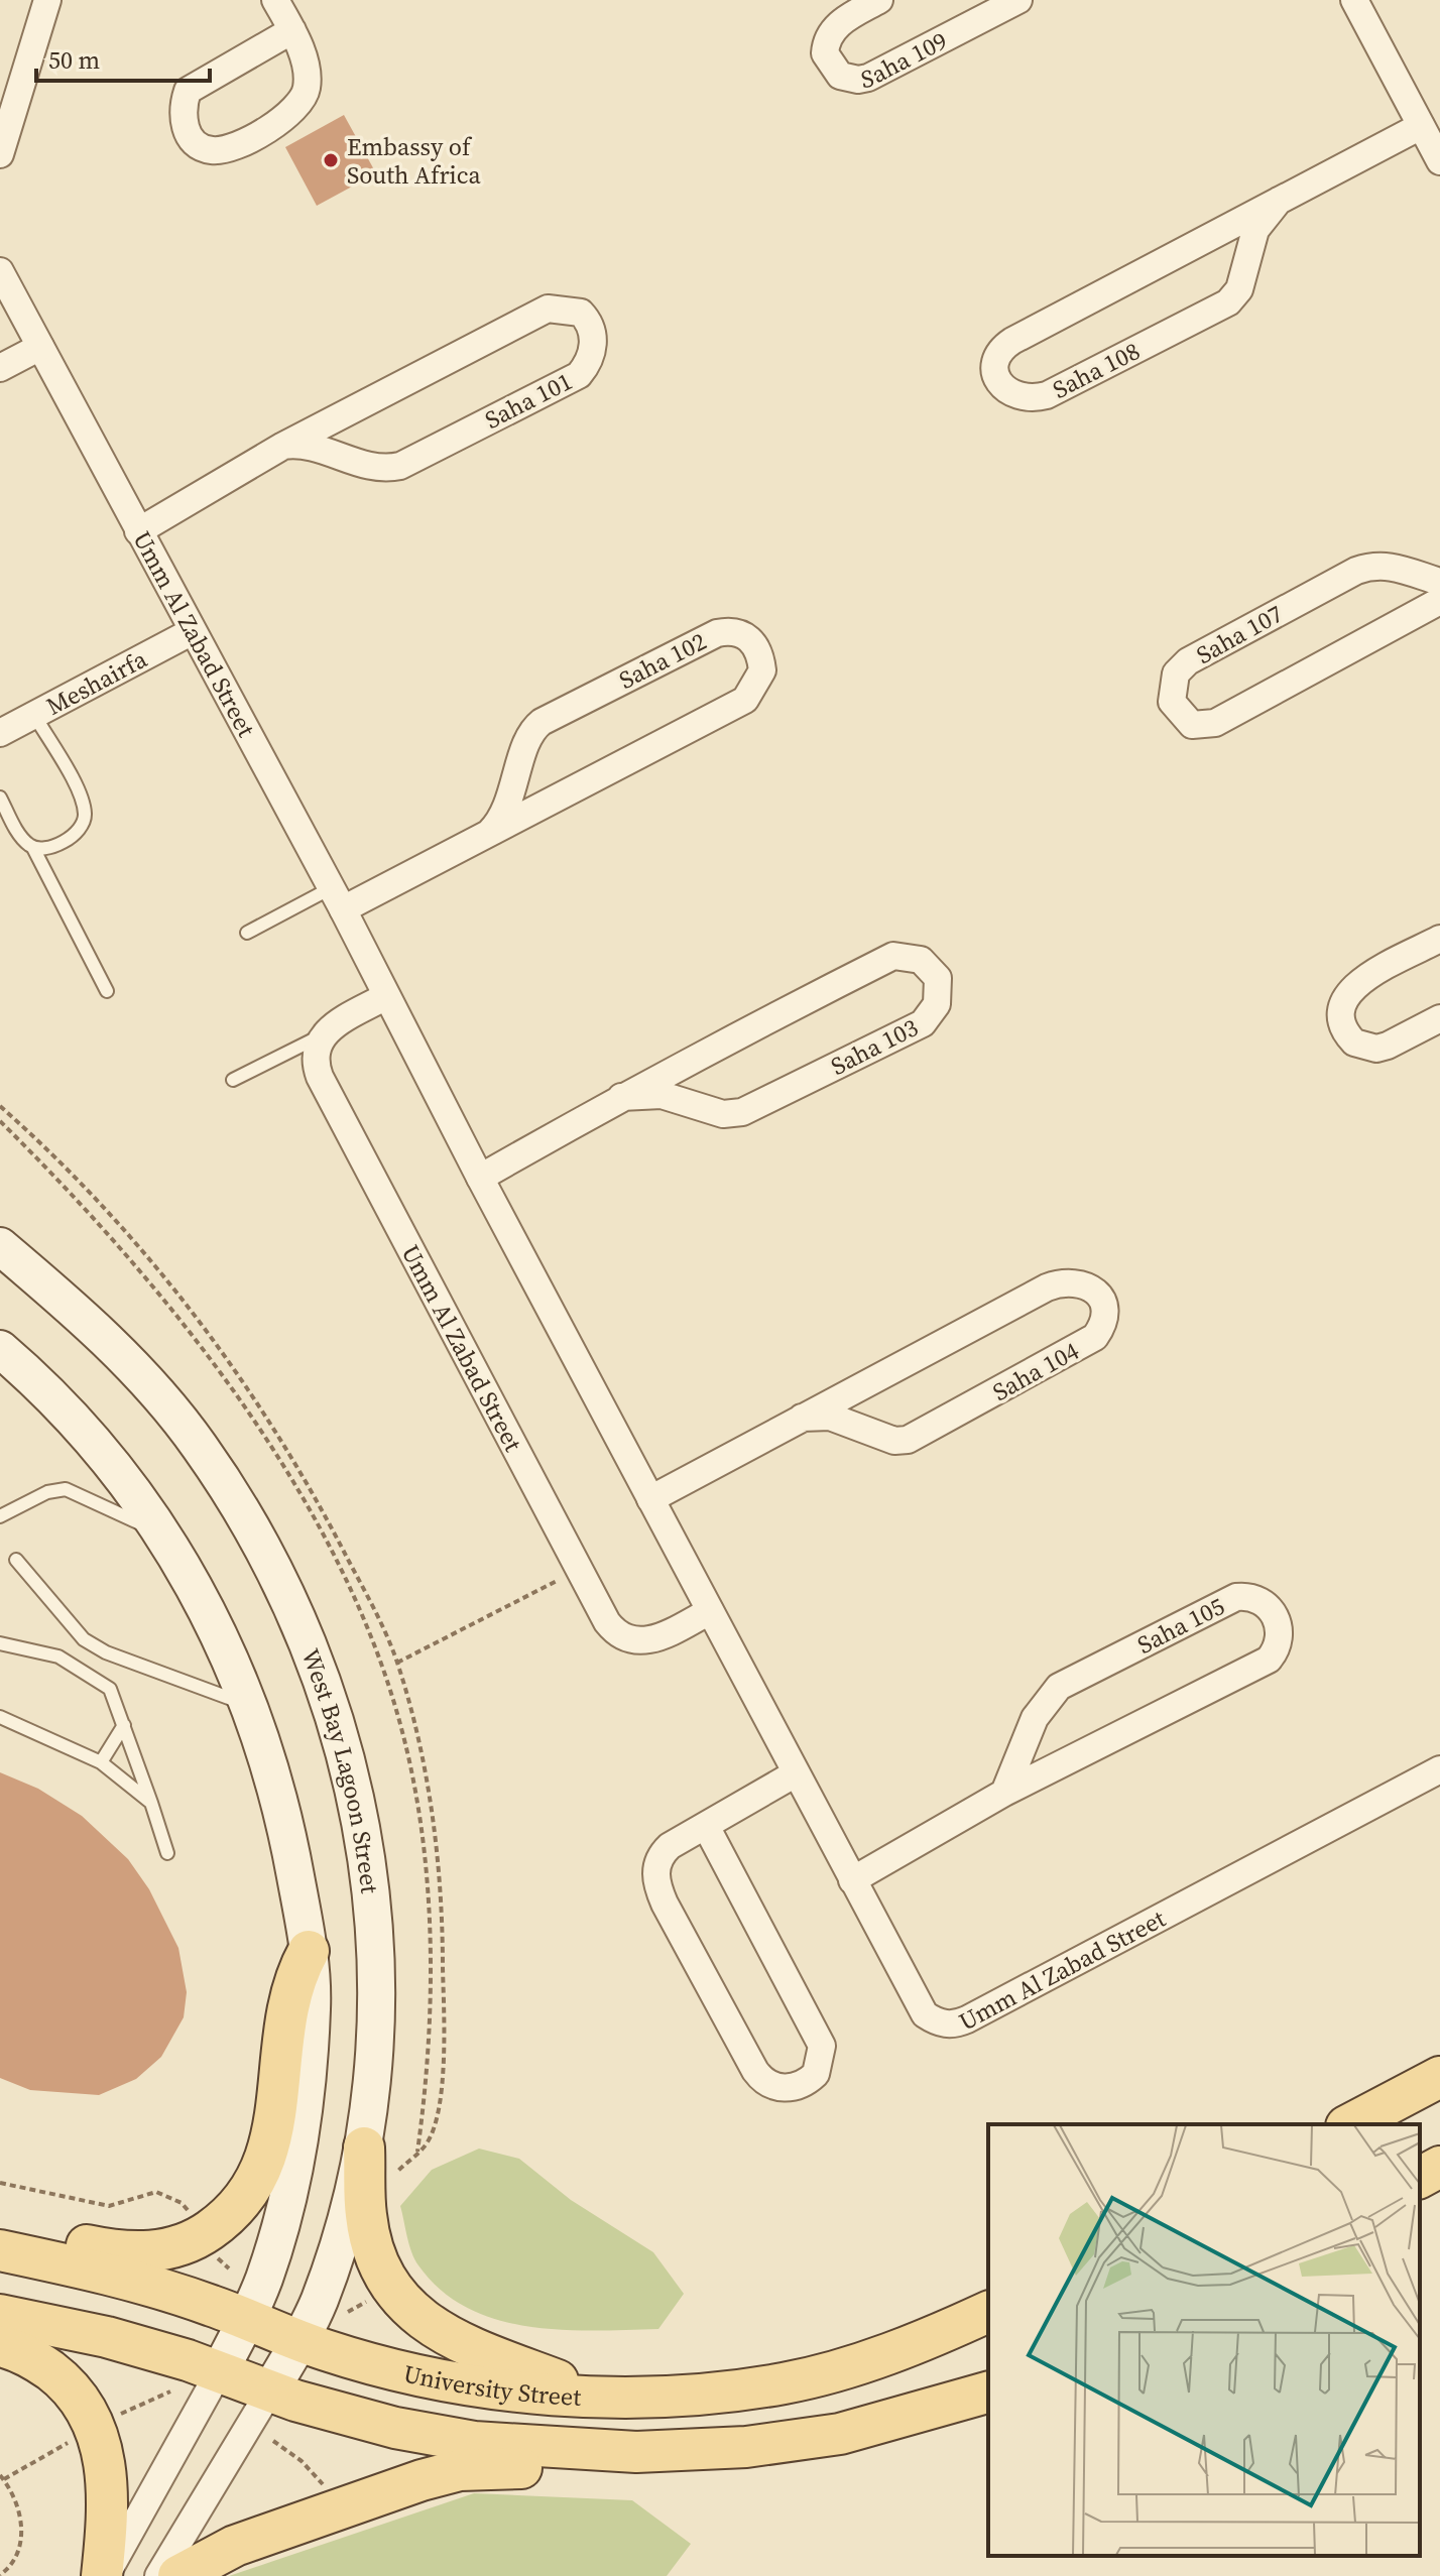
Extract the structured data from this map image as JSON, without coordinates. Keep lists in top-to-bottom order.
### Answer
{
  "streets": {
    "main road": ["University Street"],
    "street": [
      "Saha 109",
      "Saha 108",
      "Saha 101",
      "Umm Al Zabad Street",
      "Saha 107",
      "Saha 102",
      "Meshairfa",
      "Saha 103",
      "Saha 104",
      "Saha 105",
      "West Bay Lagoon Street"
    ]
  },
  "crossings": [
    ["Saha 101", "Umm Al Zabad Street"],
    ["Umm Al Zabad Street", "Saha 102"],
    ["Umm Al Zabad Street", "Meshairfa"],
    ["Umm Al Zabad Street", "Saha 103"],
    ["Umm Al Zabad Street", "Saha 104"],
    ["Umm Al Zabad Street", "Saha 105"],
    ["West Bay Lagoon Street", "University Street"]
  ],
  "places": ["Embassy of South Africa"],
  "scale_bar": "50 m"
}
